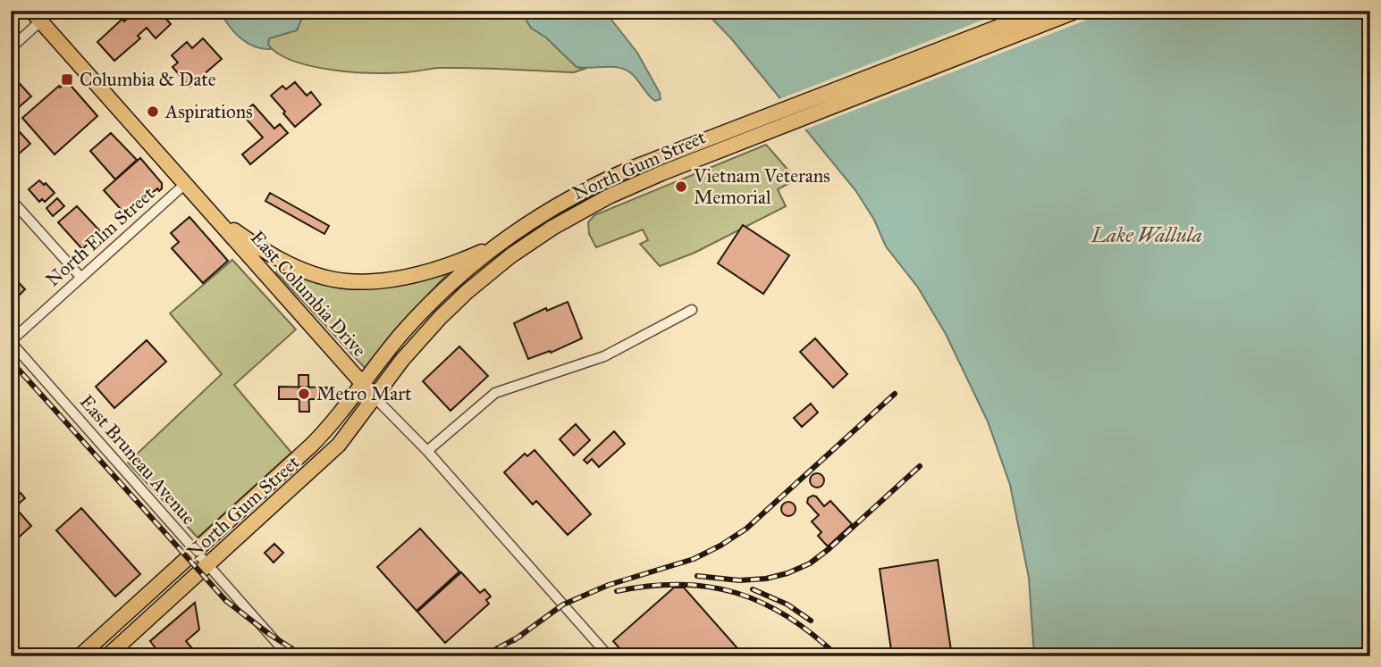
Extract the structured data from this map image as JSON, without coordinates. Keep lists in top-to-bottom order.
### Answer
{
  "streets": {
    "main road": ["North Gum Street", "East Columbia Drive"],
    "street": ["North Elm Street", "East Bruneau Avenue"]
  },
  "crossings": [
    ["North Gum Street", "East Columbia Drive"],
    ["North Gum Street", "East Bruneau Avenue"],
    ["North Elm Street", "East Columbia Drive"],
    ["North Elm Street", "East Bruneau Avenue"]
  ],
  "water": ["Lake Wallula"],
  "places": {
    "transit": ["Columbia & Date"],
    "other": ["Aspirations", "Vietnam Veterans Memorial", "Metro Mart"]
  }
}
